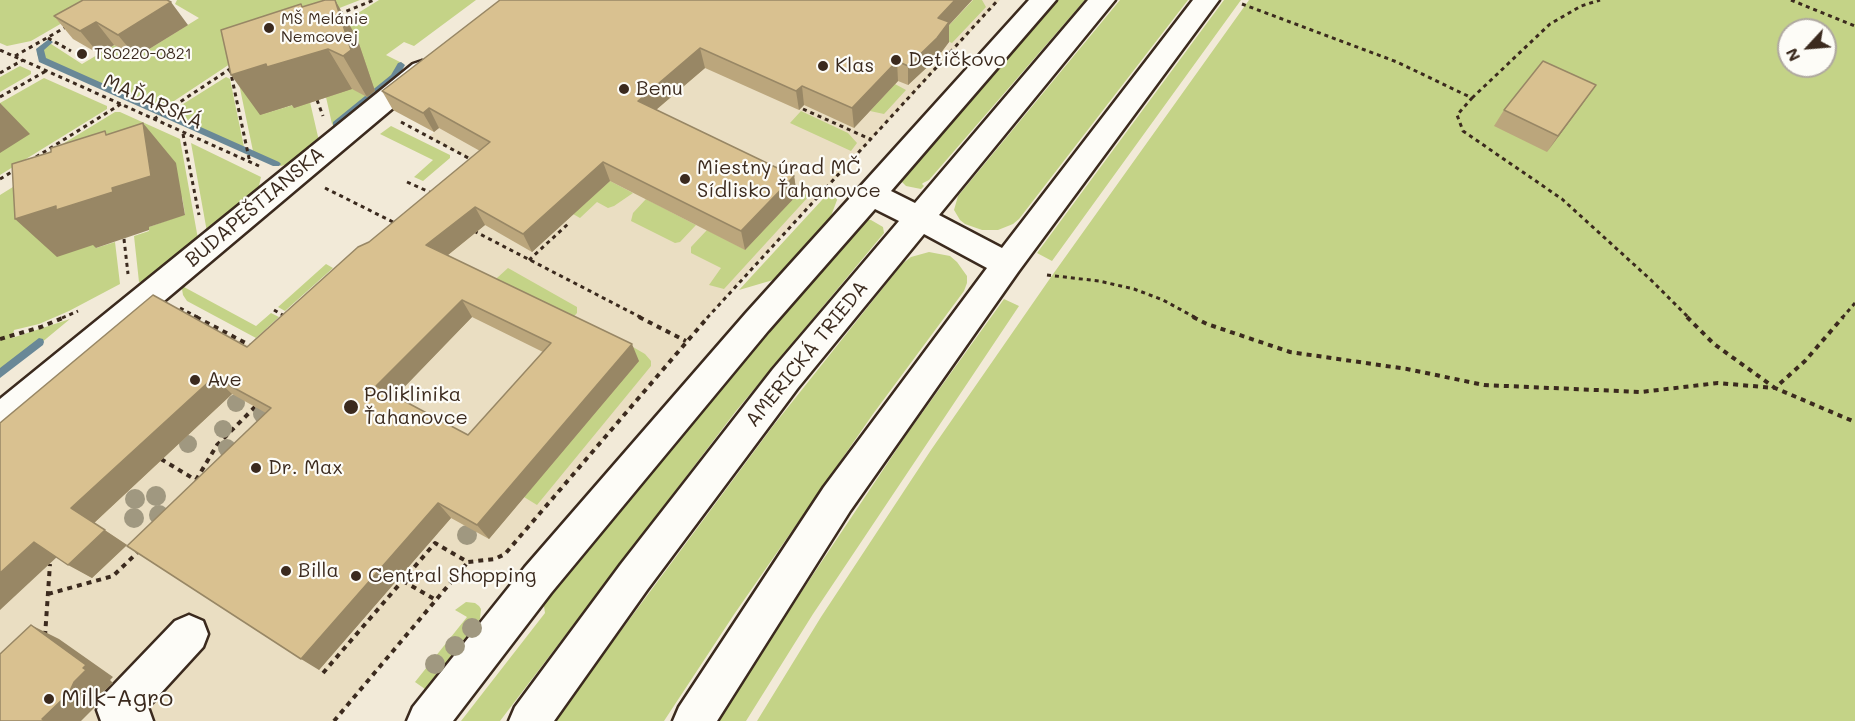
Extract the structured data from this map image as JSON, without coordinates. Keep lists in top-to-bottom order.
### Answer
{
  "streets": {
    "street": ["BUDAPEŠTIANSKA", "AMERICKÁ TRIEDA"],
    "path": ["MAĎARSKÁ"]
  },
  "crossings": [
    ["MAĎARSKÁ", "BUDAPEŠTIANSKA"]
  ],
  "places": [
    "MŠ Melánie Nemcovej",
    "TS0220-0821",
    "Detičkovo",
    "Klas",
    "Benu",
    "Miestny úrad MČ Sídlisko Ťahanovce",
    "Ave",
    "Poliklinika Ťahanovce",
    "Dr. Max",
    "Billa",
    "Central Shopping",
    "Milk-Agro"
  ],
  "north": "bottom left"
}
